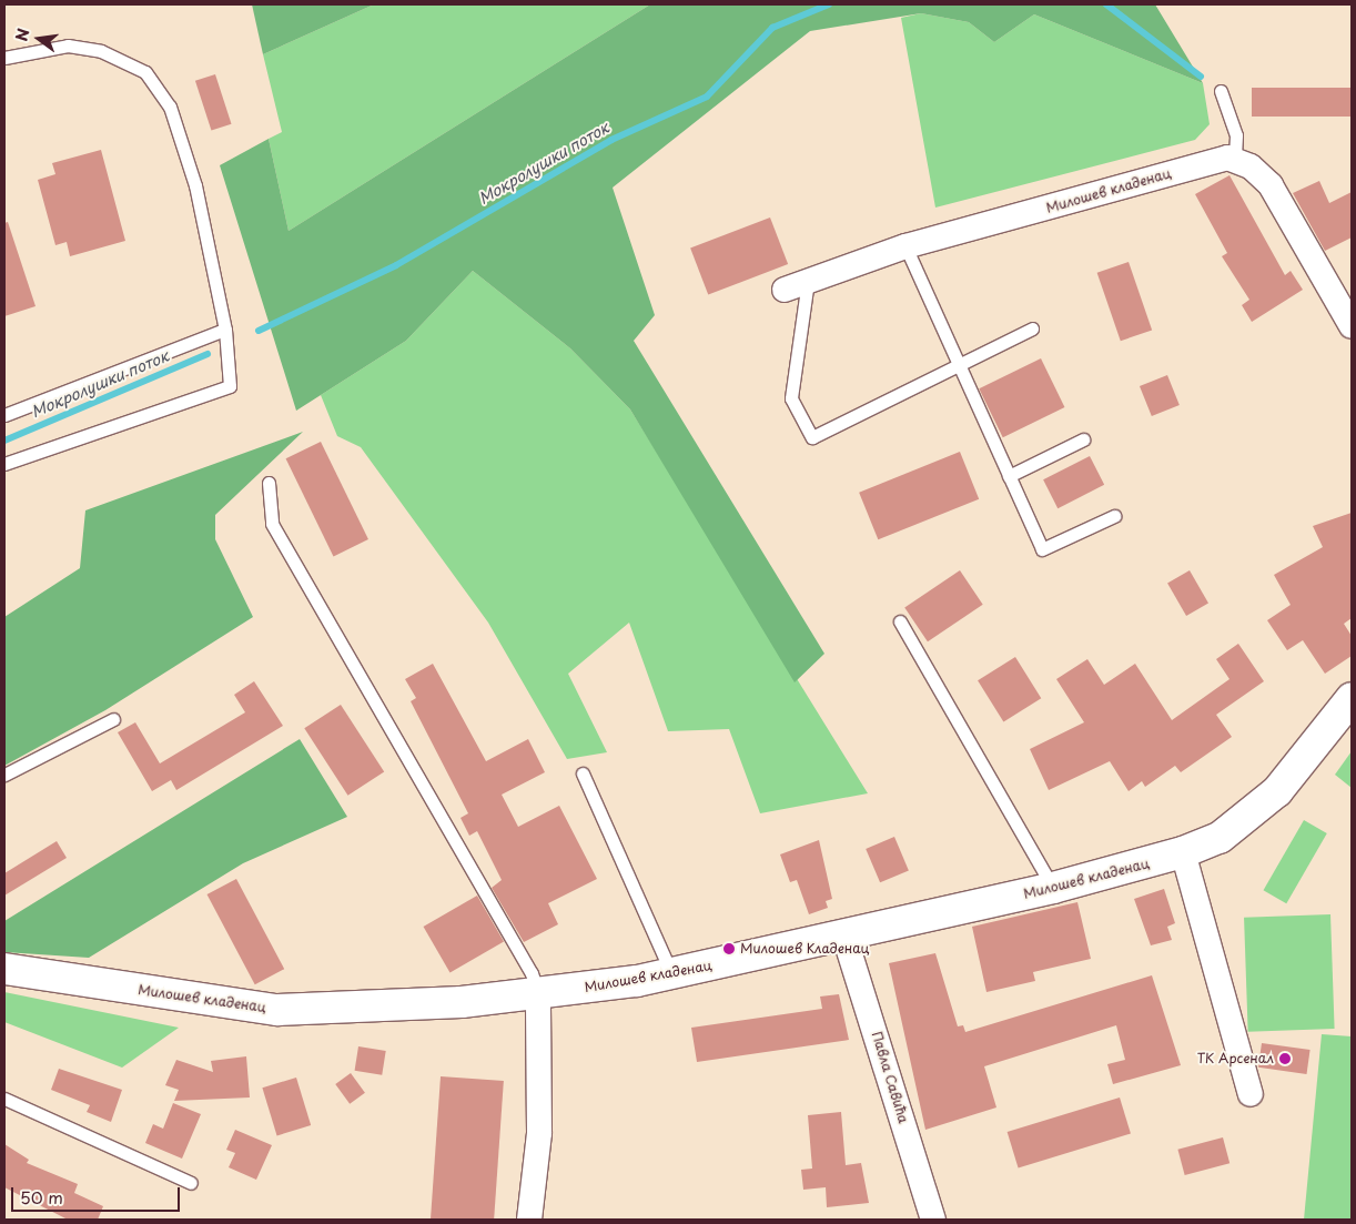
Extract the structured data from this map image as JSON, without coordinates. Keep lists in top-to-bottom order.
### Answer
{
  "streets": {
    "street": ["Милошев кладенац", "Павла Савића"]
  },
  "crossings": [
    ["Милошев кладенац", "Павла Савића"]
  ],
  "water": ["Мокролушки поток"],
  "places": ["Милошев Кладенац", "ТК Арсенал"],
  "scale_bar": "50 m",
  "north": "left"
}
